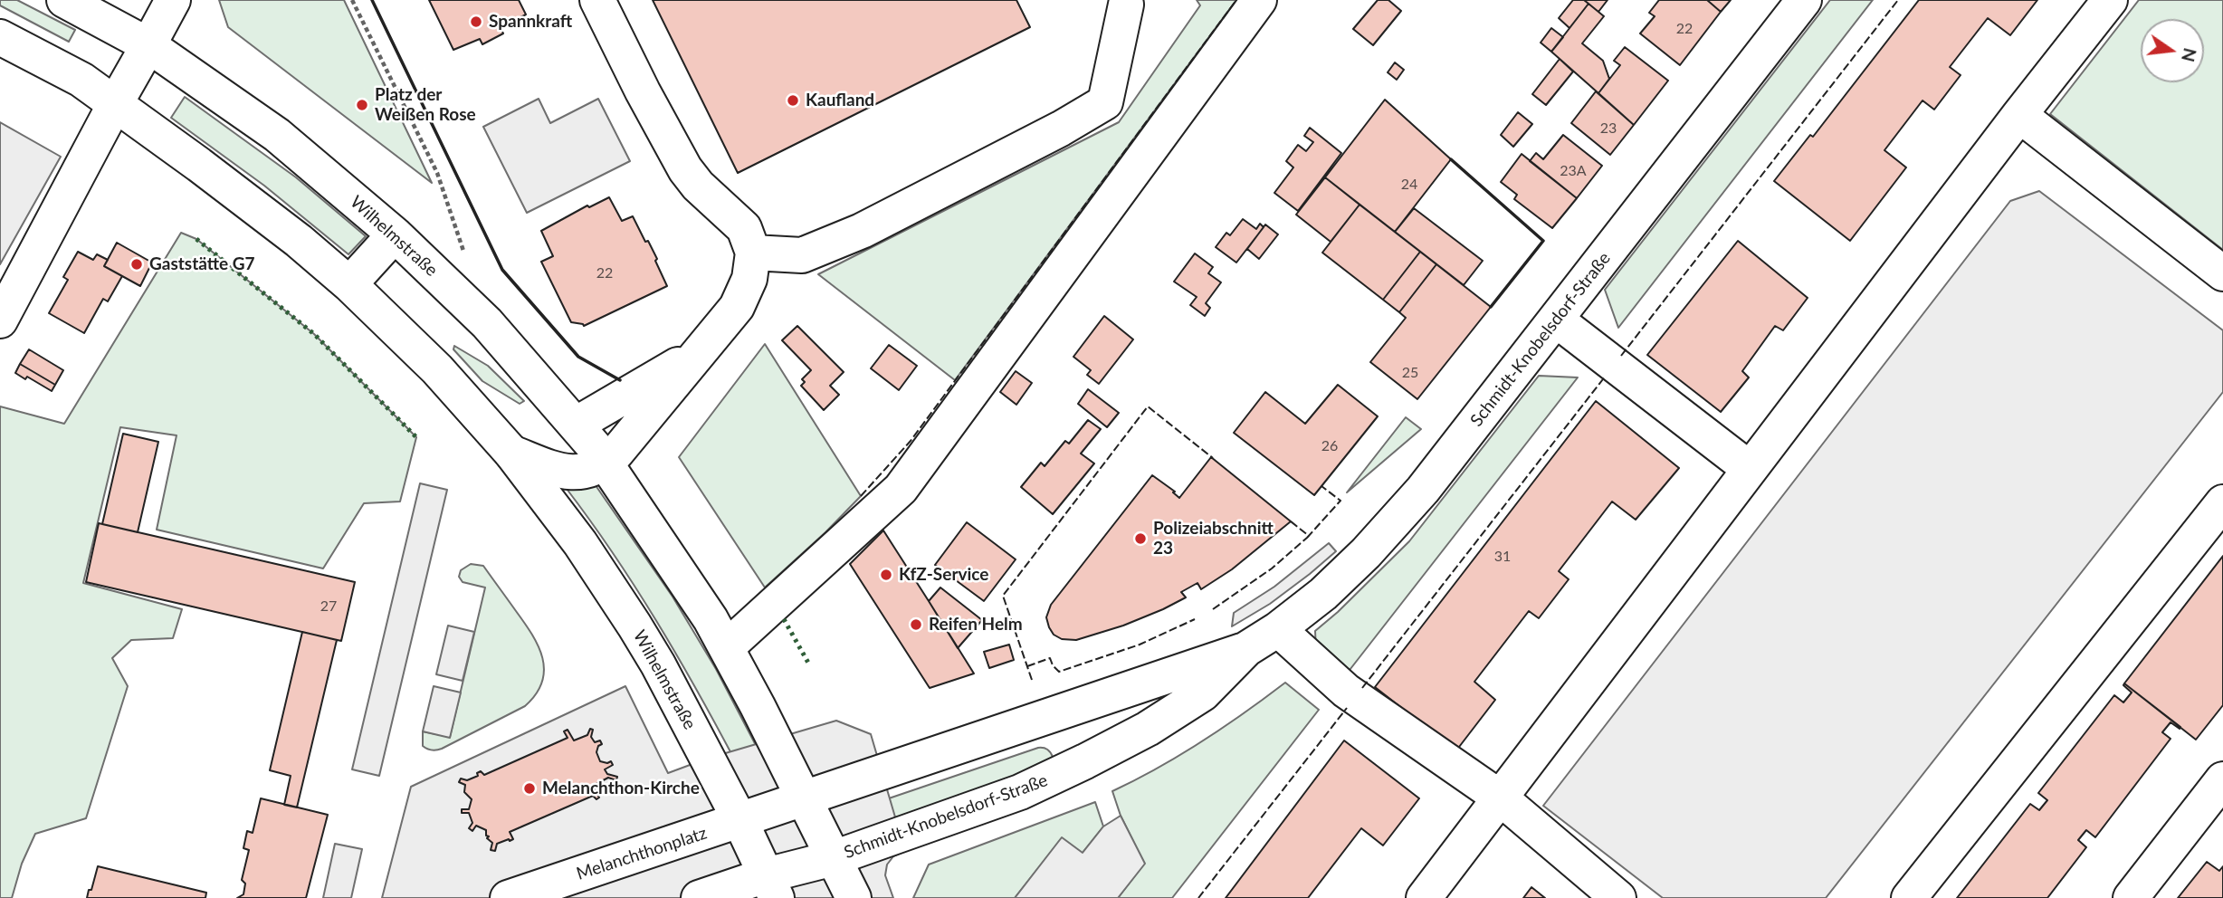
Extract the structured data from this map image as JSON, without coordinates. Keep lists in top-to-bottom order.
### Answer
{
  "streets": {
    "main road": ["Wilhelmstraße", "Schmidt-Knobelsdorf-Straße", "Melanchthonplatz"]
  },
  "crossings": [
    ["Wilhelmstraße", "Schmidt-Knobelsdorf-Straße"],
    ["Wilhelmstraße", "Melanchthonplatz"]
  ],
  "places": [
    "Spannkraft",
    "Kaufland",
    "Platz der Weißen Rose",
    "Gaststätte G7",
    "Polizeiabschnitt 23",
    "KfZ-Service",
    "Reifen Helm",
    "Melanchthon-Kirche"
  ],
  "house_numbers": [
    "22",
    "23",
    "23A",
    "24",
    "22",
    "25",
    "26",
    "31",
    "27"
  ],
  "north": "right"
}
